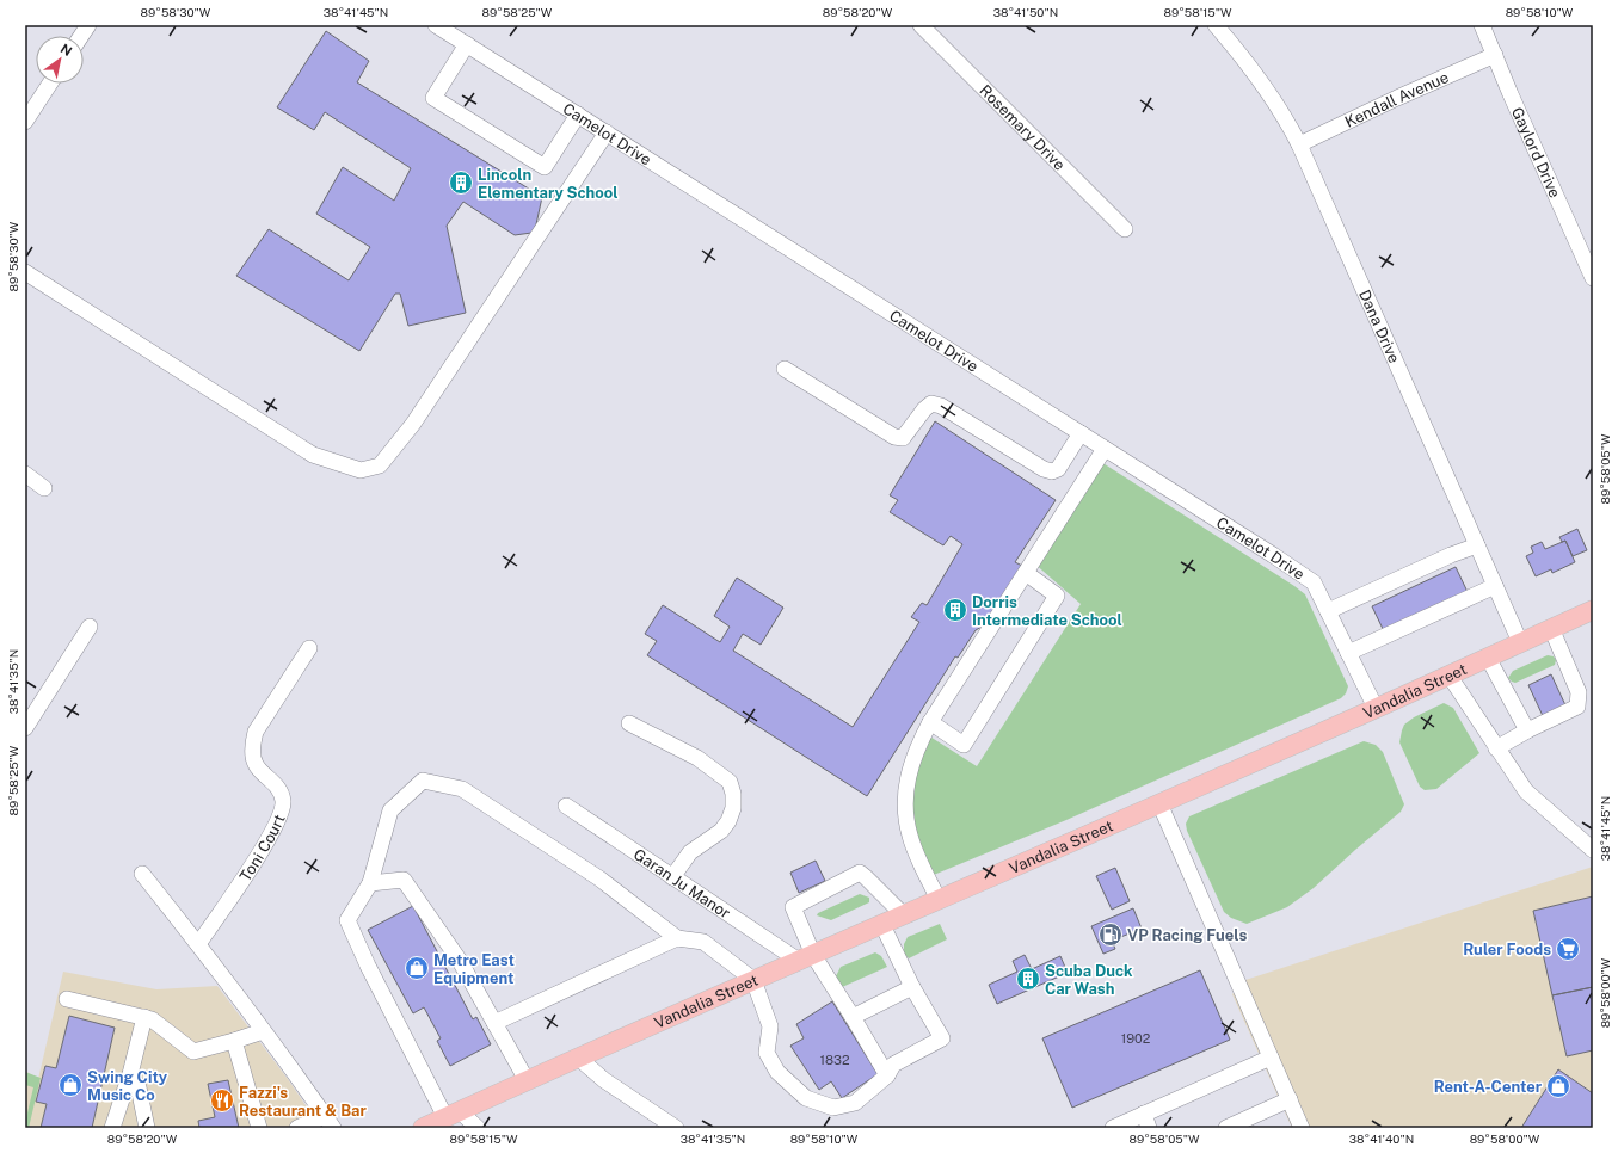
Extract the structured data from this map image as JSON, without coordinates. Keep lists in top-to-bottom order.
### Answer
{
  "streets": {
    "main road": ["Vandalia Street"],
    "street": [
      "Kendall Avenue",
      "Rosemary Drive",
      "Camelot Drive",
      "Gaylord Drive",
      "Dana Drive",
      "Toni Court",
      "Garan Ju Manor"
    ]
  },
  "crossings": [
    ["Kendall Avenue", "Gaylord Drive"],
    ["Kendall Avenue", "Dana Drive"],
    ["Camelot Drive", "Vandalia Street"],
    ["Dana Drive", "Vandalia Street"],
    ["Vandalia Street", "Garan Ju Manor"]
  ],
  "places": {
    "building": ["Lincoln Elementary School", "Dorris Intermediate School", "Scuba Duck Car Wash"],
    "fuel station": ["VP Racing Fuels"],
    "supermarket": ["Ruler Foods"],
    "shop": ["Metro East Equipment", "Swing City Music Co", "Rent-A-Center"],
    "restaurant": ["Fazzi's Restaurant & Bar"]
  },
  "house_numbers": ["1902", "1832"],
  "north": "top right",
  "coordinates": [
    "89°58'30\"W",
    "38°41'45\"N",
    "89°58'25\"W",
    "89°58'20\"W",
    "38°41'50\"N",
    "89°58'15\"W",
    "89°58'10\"W",
    "89°58'05\"W",
    "38°41'35\"N",
    "89°58'00\"W",
    "38°41'40\"N"
  ]
}
